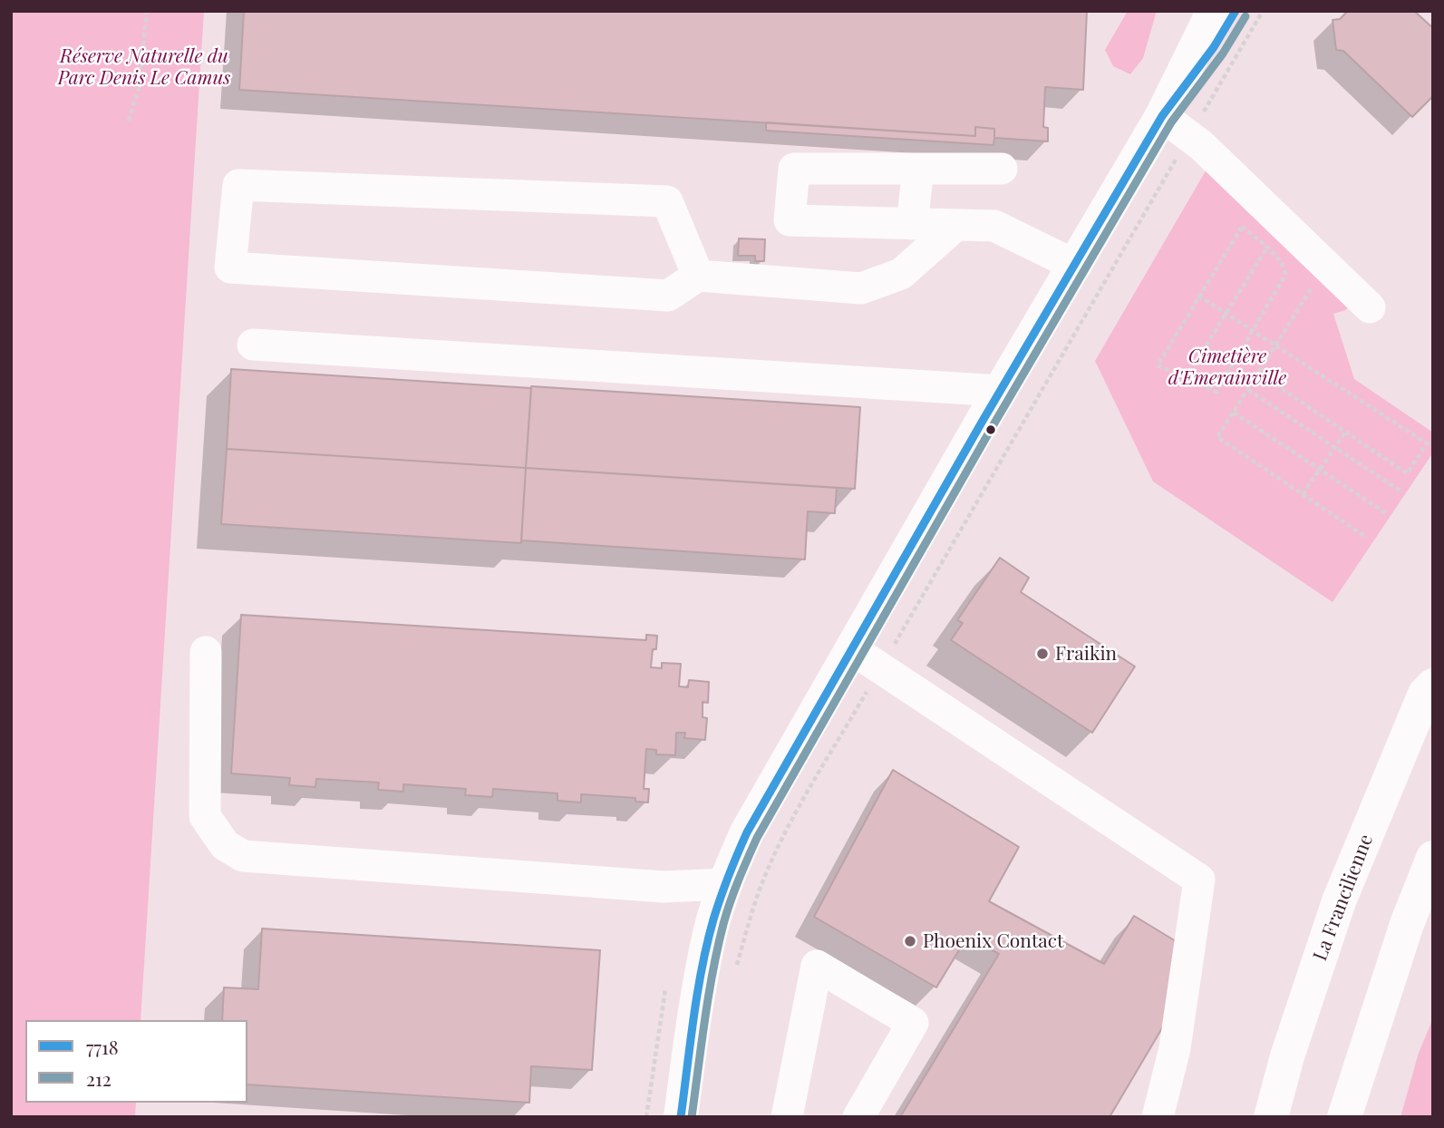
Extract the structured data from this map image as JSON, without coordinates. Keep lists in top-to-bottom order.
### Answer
{
  "streets": {
    "main road": ["La Francilienne"]
  },
  "parks": ["Réserve Naturelle du Parc Denis Le Camus", "Cimetière d'Emerainville"],
  "places": ["Fraikin", "Phoenix Contact"],
  "lines": ["transit line 7718", "transit line 212"],
  "legend": ["7718", "212"]
}
